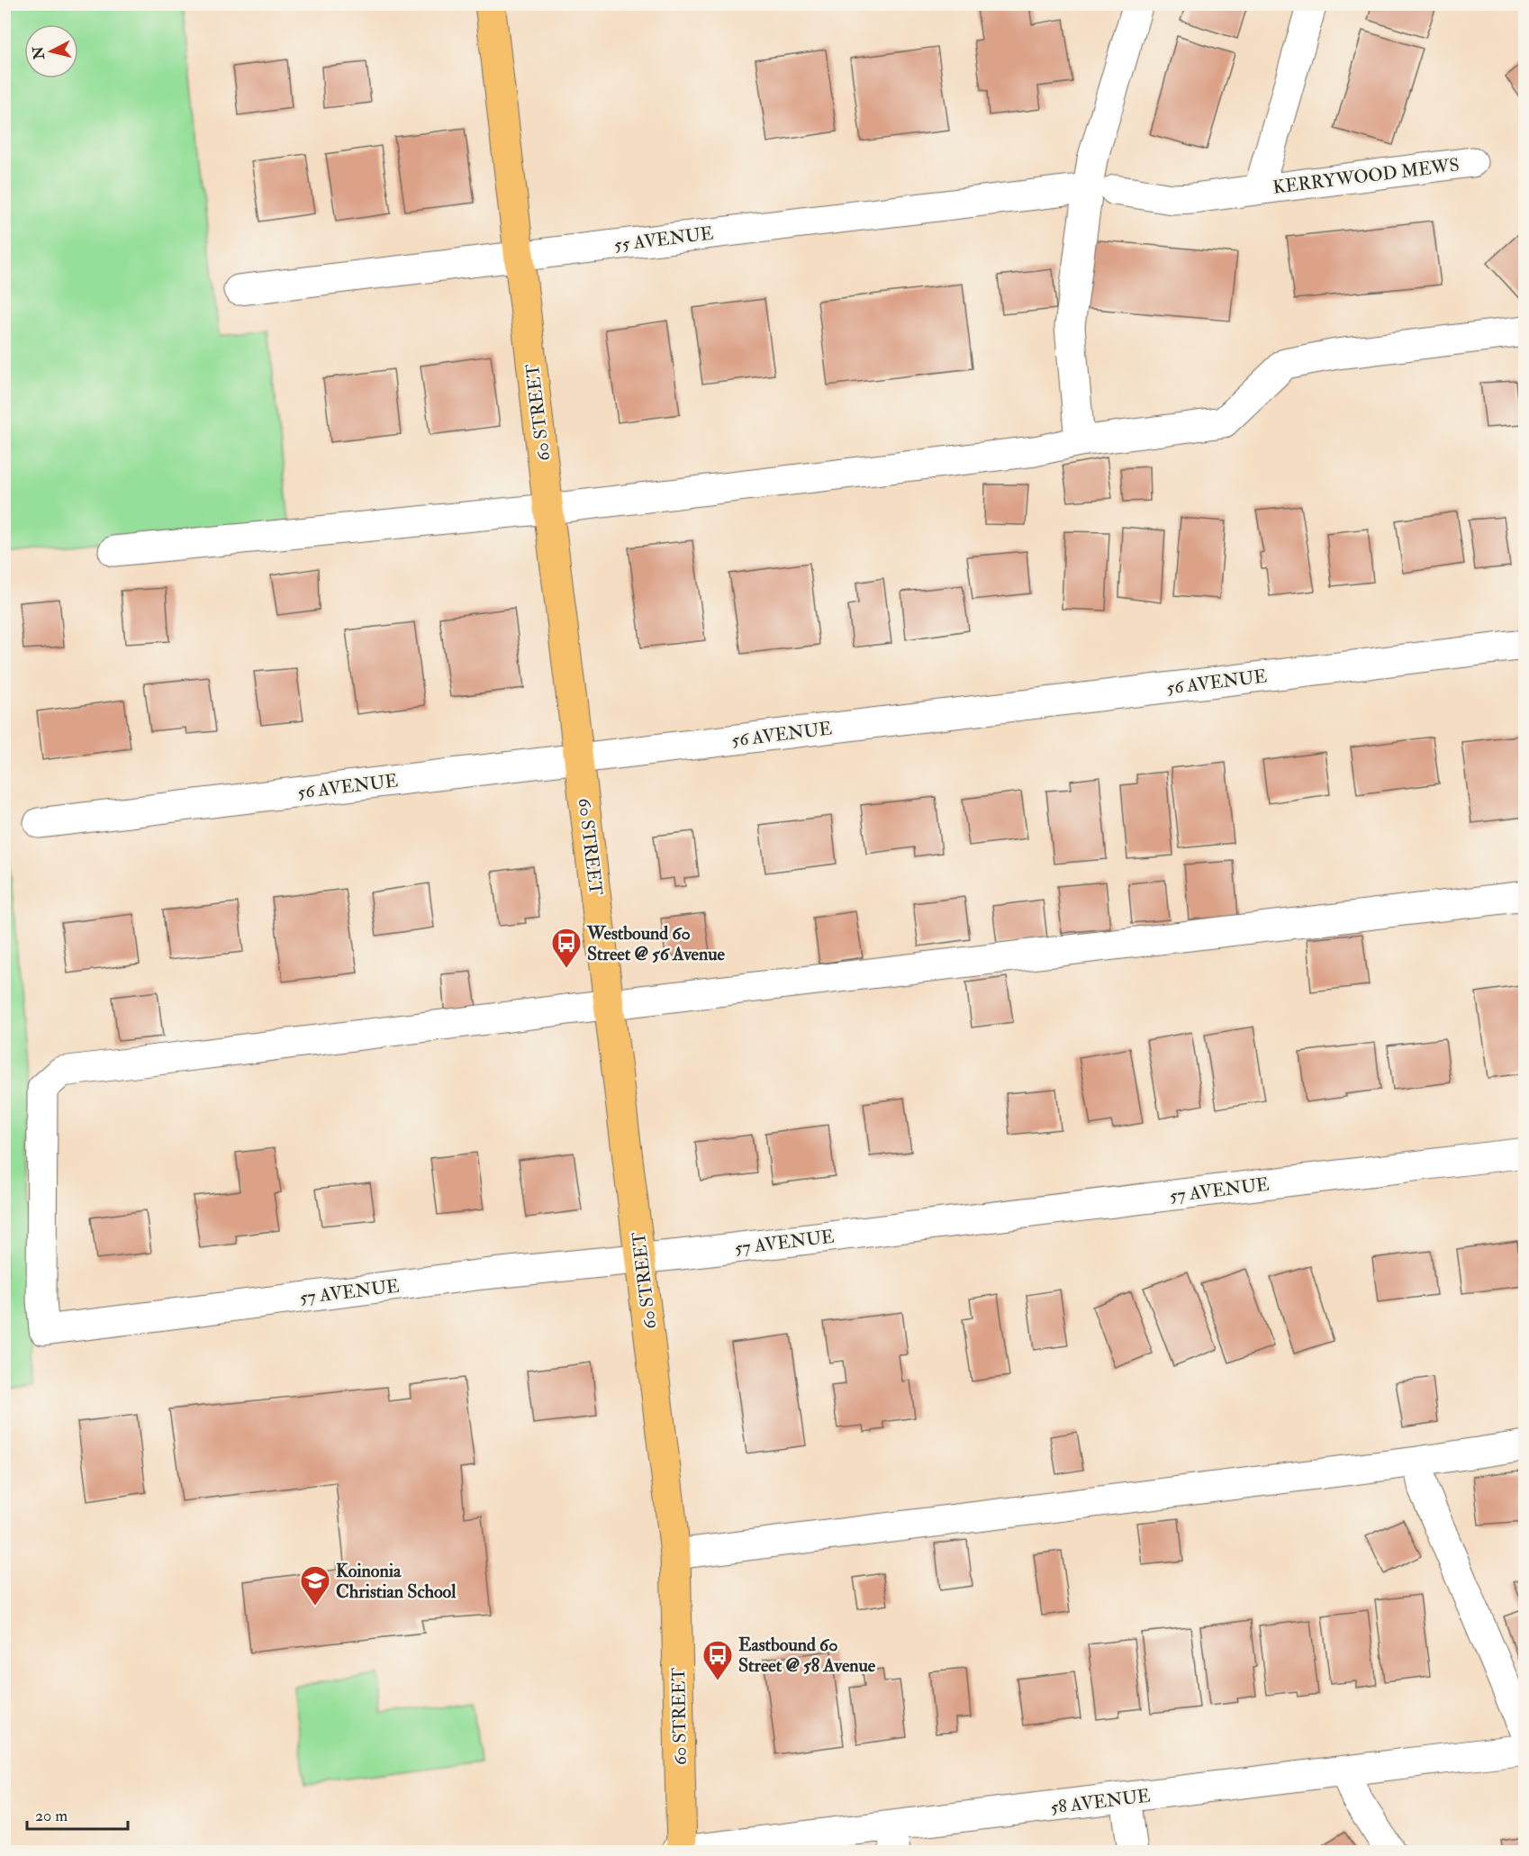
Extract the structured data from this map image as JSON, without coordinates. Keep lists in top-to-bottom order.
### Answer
{
  "streets": {
    "main road": ["60 STREET"],
    "street": [
      "KERRYWOOD MEWS",
      "55 AVENUE",
      "56 AVENUE",
      "57 AVENUE",
      "58 AVENUE"
    ]
  },
  "crossings": [
    ["KERRYWOOD MEWS", "55 AVENUE"],
    ["55 AVENUE", "60 STREET"],
    ["60 STREET", "56 AVENUE"],
    ["60 STREET", "57 AVENUE"],
    ["60 STREET", "58 AVENUE"]
  ],
  "places": {
    "bus stop": ["Westbound 60 Street @ 56 Avenue", "Eastbound 60 Street @ 58 Avenue"],
    "school or university": ["Koinonia Christian School"]
  },
  "scale_bar": "20 m",
  "north": "left"
}
